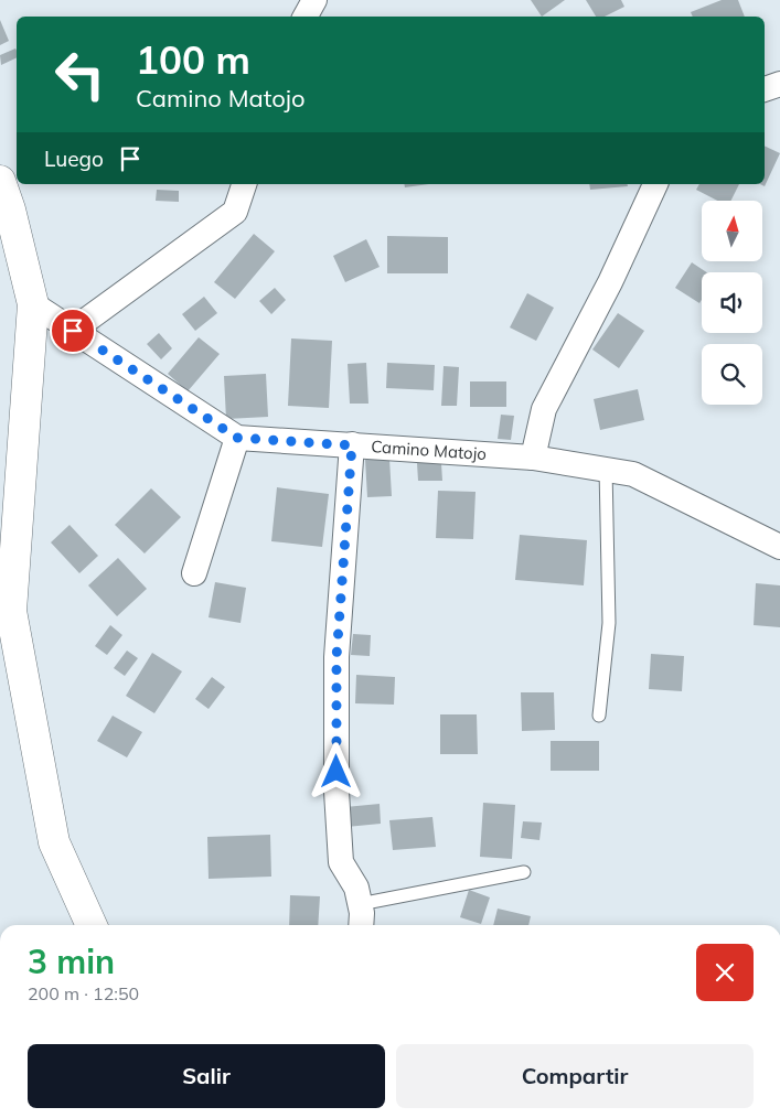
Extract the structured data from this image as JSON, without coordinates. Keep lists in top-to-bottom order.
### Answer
{
  "streets": {
    "street": ["Camino Matojo"]
  },
  "north": "top",
  "page": {
    "turn": ["100 m", "Camino Matojo"],
    "then": "Luego",
    "heading": ["3 min", "200 m · 12:50"],
    "buttons": ["Salir", "Compartir"]
  }
}
